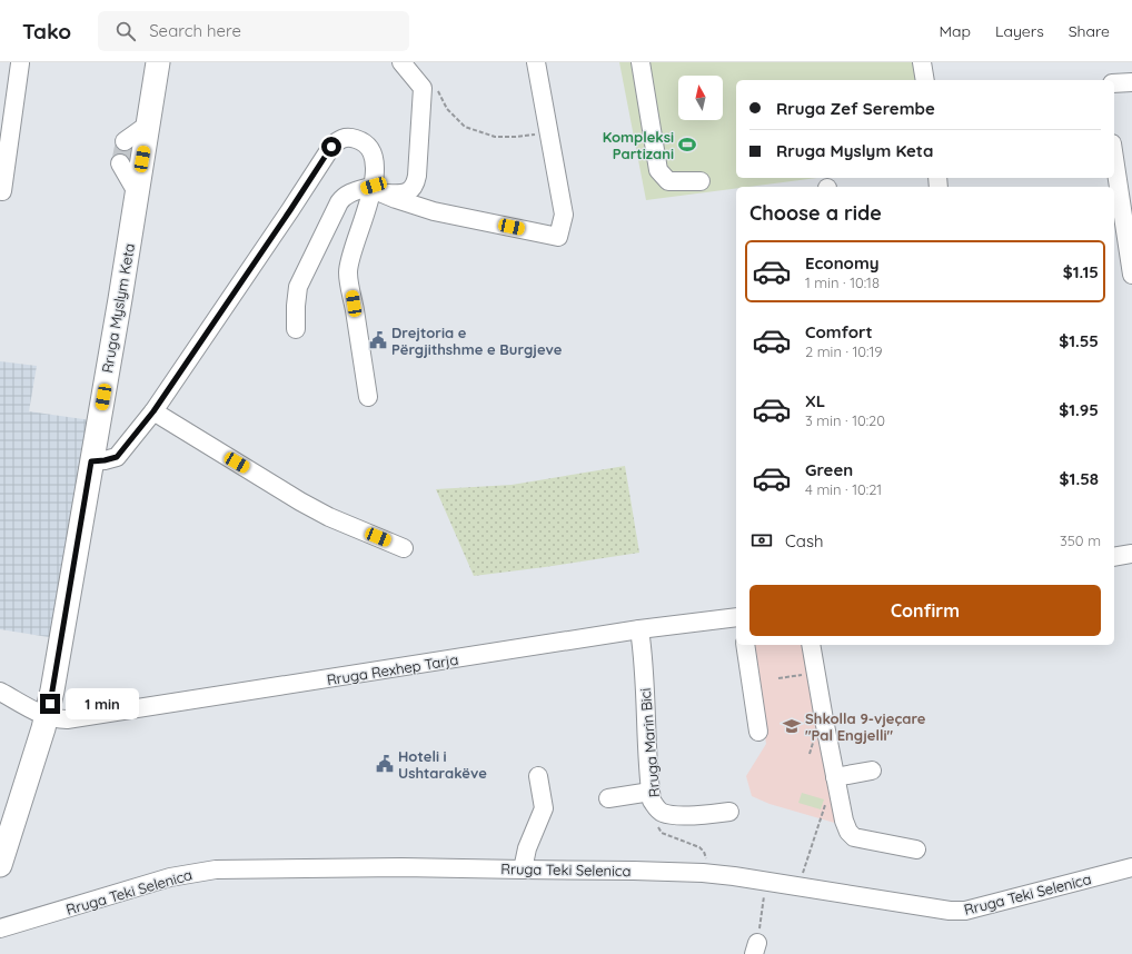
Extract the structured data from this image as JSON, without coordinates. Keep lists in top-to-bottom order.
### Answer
{
  "streets": {
    "main road": ["Rruga Myslym Keta"],
    "street": ["Rruga Rexhep Tarja", "Rruga Marin Bici", "Rruga Teki Selenica"]
  },
  "crossings": [
    ["Rruga Myslym Keta", "Rruga Rexhep Tarja"],
    ["Rruga Rexhep Tarja", "Rruga Marin Bici"]
  ],
  "places": {
    "sports": ["Kompleksi Partizani"],
    "public building": ["Drejtoria e Përgjithshme e Burgjeve", "Hoteli i Ushtarakëve"],
    "school or university": ["Shkolla 9-vjeçare \"Pal Engjelli\""]
  },
  "north": "top",
  "page": {
    "header": "Tako",
    "search": "Search here",
    "nav": ["Map", "Layers", "Share"],
    "banner": ["Rruga Zef Serembe", "Rruga Myslym Keta"],
    "heading": "Choose a ride",
    "list": [
      {
        "name": "Economy",
        "note": "1 min · 10:18",
        "value": "$1.15"
      },
      {
        "name": "Comfort",
        "note": "2 min · 10:19",
        "value": "$1.55"
      },
      {
        "name": "XL",
        "note": "3 min · 10:20",
        "value": "$1.95"
      },
      {
        "name": "Green",
        "note": "4 min · 10:21",
        "value": "$1.58"
      }
    ],
    "pay": ["Cash", "350 m"],
    "buttons": "Confirm",
    "bubble": "1 min"
  }
}
